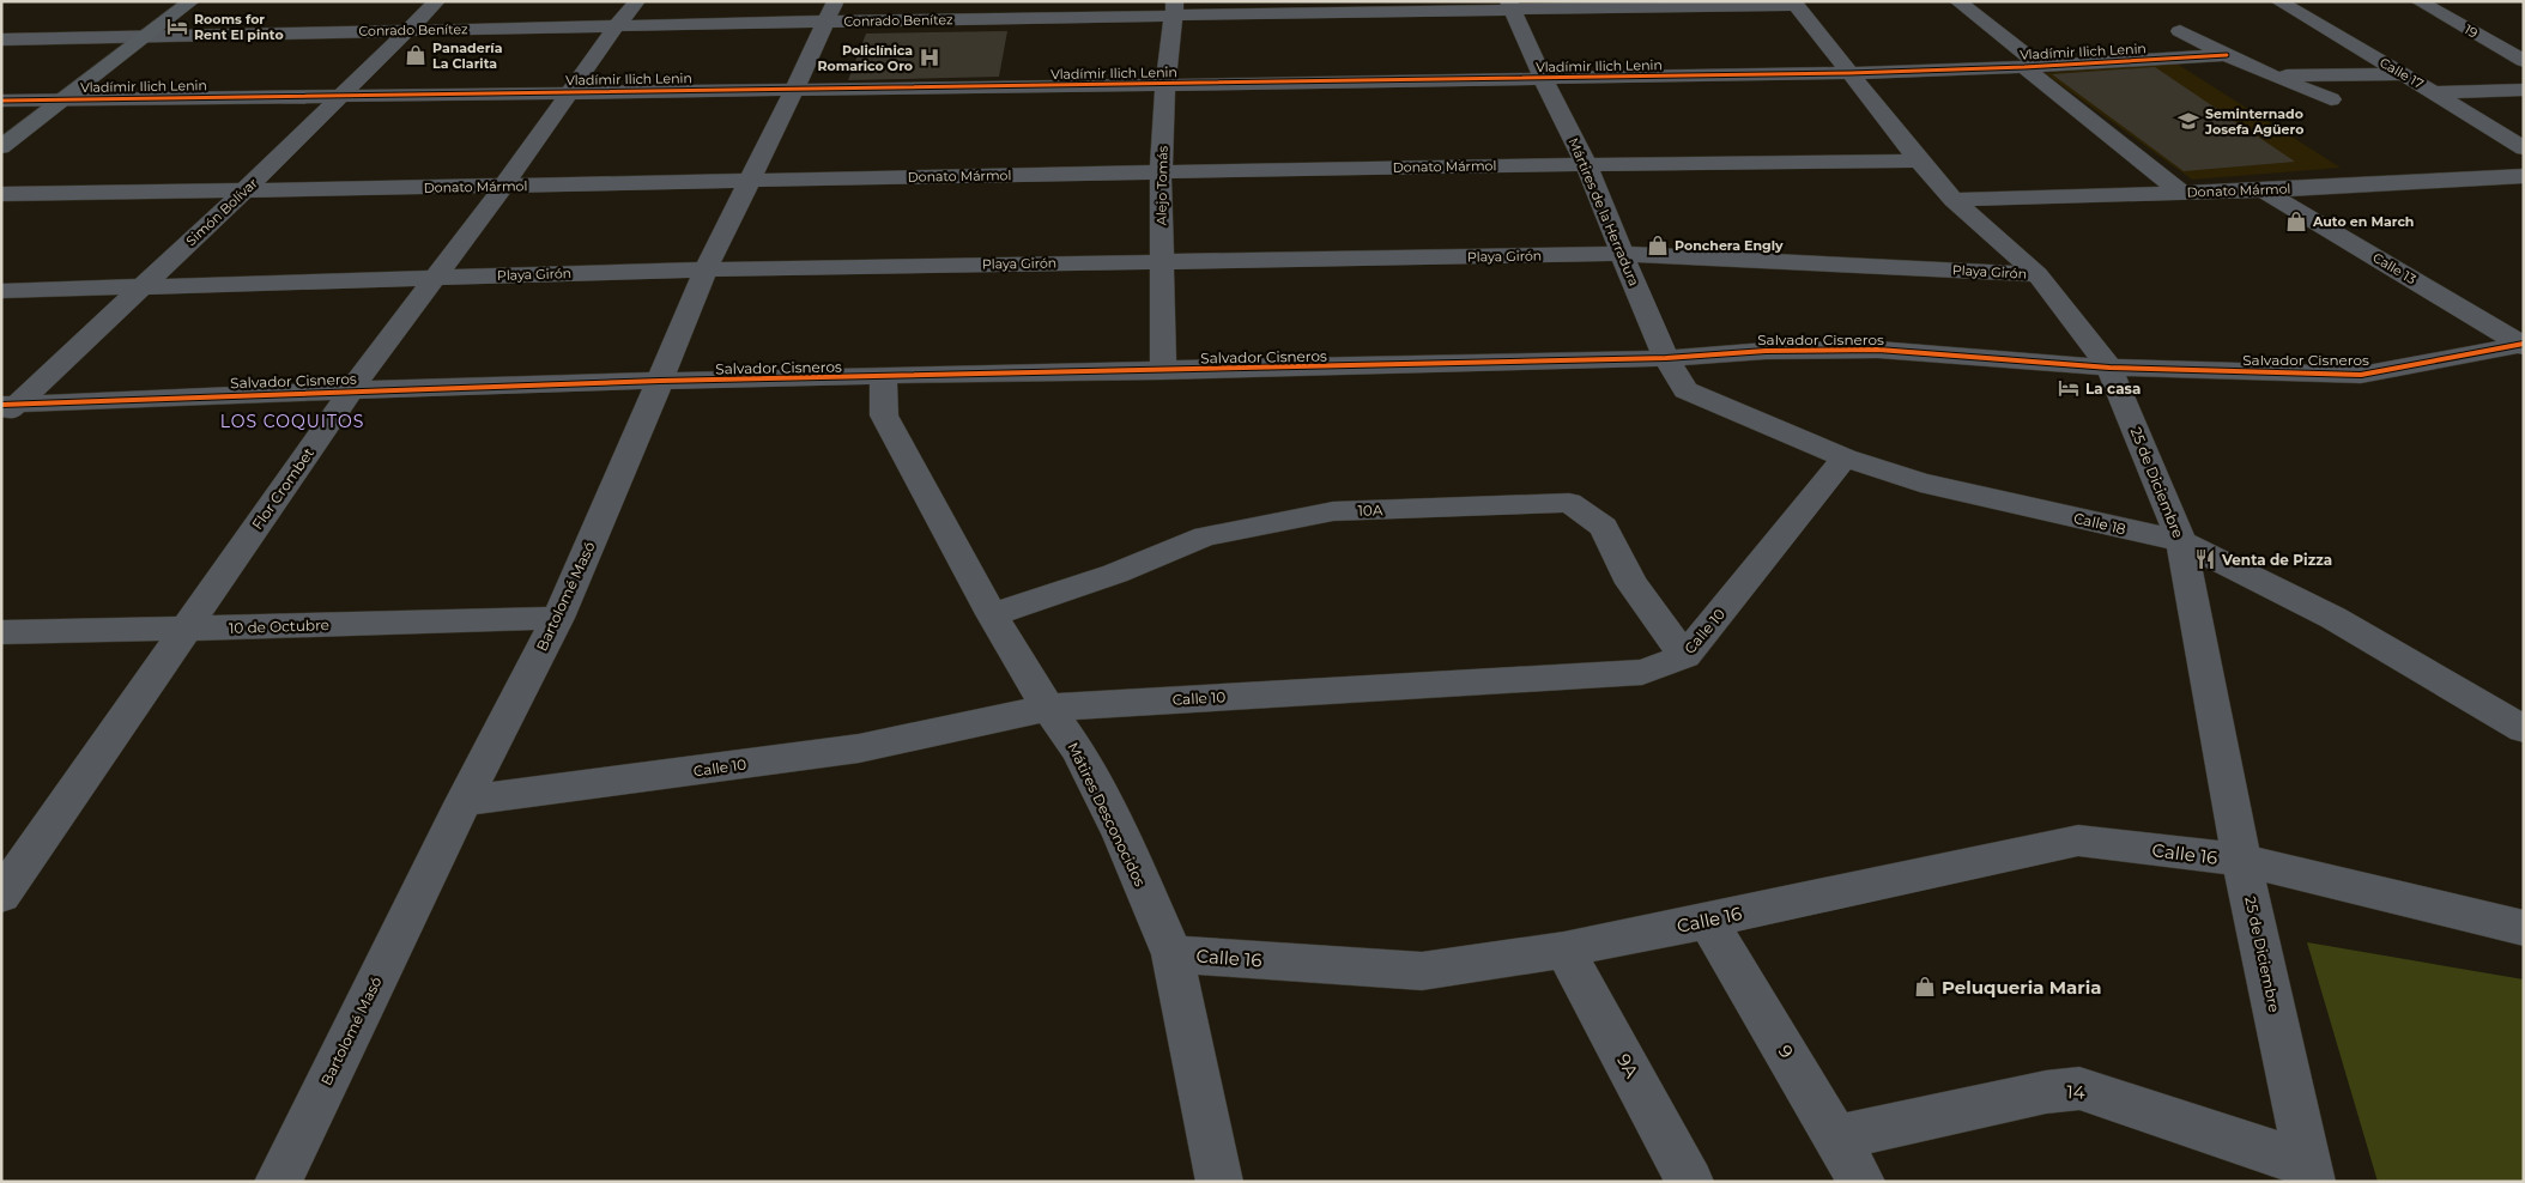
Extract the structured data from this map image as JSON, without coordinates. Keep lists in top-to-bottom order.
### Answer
{
  "streets": {
    "street": [
      "Conrado Benítez",
      "19",
      "Vladímir Ilich Lenin",
      "Calle 17",
      "Donato Mármol",
      "Alejo Tomás",
      "Simón Bolívar",
      "Mártires de la Herradura",
      "Playa Girón",
      "Calle 13",
      "Salvador Cisneros",
      "25 de Diciembre",
      "Flor Crombet",
      "10A",
      "Calle 18",
      "Bartolomé Masó",
      "10 de Octubre",
      "Calle 10",
      "Mátires Desconocidos",
      "Calle 16",
      "9",
      "9A",
      "14"
    ]
  },
  "crossings": [
    ["Conrado Benítez", "Alejo Tomás"],
    ["Conrado Benítez", "Simón Bolívar"],
    ["Conrado Benítez", "Mártires de la Herradura"],
    ["Conrado Benítez", "25 de Diciembre"],
    ["Conrado Benítez", "Flor Crombet"],
    ["Conrado Benítez", "Bartolomé Masó"],
    ["Vladímir Ilich Lenin", "Alejo Tomás"],
    ["Vladímir Ilich Lenin", "Simón Bolívar"],
    ["Vladímir Ilich Lenin", "Mártires de la Herradura"],
    ["Vladímir Ilich Lenin", "25 de Diciembre"],
    ["Vladímir Ilich Lenin", "Flor Crombet"],
    ["Vladímir Ilich Lenin", "Bartolomé Masó"],
    ["Donato Mármol", "Alejo Tomás"],
    ["Donato Mármol", "Simón Bolívar"],
    ["Donato Mármol", "Mártires de la Herradura"],
    ["Donato Mármol", "Calle 13"],
    ["Donato Mármol", "25 de Diciembre"],
    ["Donato Mármol", "Flor Crombet"],
    ["Donato Mármol", "Bartolomé Masó"],
    ["Alejo Tomás", "Playa Girón"],
    ["Alejo Tomás", "Salvador Cisneros"],
    ["Simón Bolívar", "Playa Girón"],
    ["Simón Bolívar", "Salvador Cisneros"],
    ["Mártires de la Herradura", "Playa Girón"],
    ["Mártires de la Herradura", "Salvador Cisneros"],
    ["Mártires de la Herradura", "Calle 18"],
    ["Playa Girón", "25 de Diciembre"],
    ["Playa Girón", "Flor Crombet"],
    ["Playa Girón", "Bartolomé Masó"],
    ["Calle 13", "Salvador Cisneros"],
    ["Salvador Cisneros", "25 de Diciembre"],
    ["Salvador Cisneros", "Flor Crombet"],
    ["Salvador Cisneros", "Calle 18"],
    ["Salvador Cisneros", "Bartolomé Masó"],
    ["Salvador Cisneros", "Mátires Desconocidos"],
    ["25 de Diciembre", "Calle 18"],
    ["25 de Diciembre", "Calle 16"],
    ["25 de Diciembre", "14"],
    ["Flor Crombet", "10 de Octubre"],
    ["10A", "Calle 10"],
    ["10A", "Mátires Desconocidos"],
    ["Calle 18", "Calle 10"],
    ["Bartolomé Masó", "10 de Octubre"],
    ["Bartolomé Masó", "Calle 10"],
    ["Calle 10", "Mátires Desconocidos"],
    ["Mátires Desconocidos", "Calle 16"],
    ["Calle 16", "9"],
    ["Calle 16", "9A"],
    ["9", "14"]
  ],
  "districts": ["LOS COQUITOS"],
  "places": {
    "hotel": ["Rooms for Rent El pinto", "La casa"],
    "shop": [
      "Panadería La Clarita",
      "Auto en March",
      "Ponchera Engly",
      "Peluqueria Maria"
    ],
    "hospital": ["Policlínica Romarico Oro"],
    "school or university": ["Seminternado Josefa Agüero"],
    "restaurant": ["Venta de Pizza"]
  }
}
